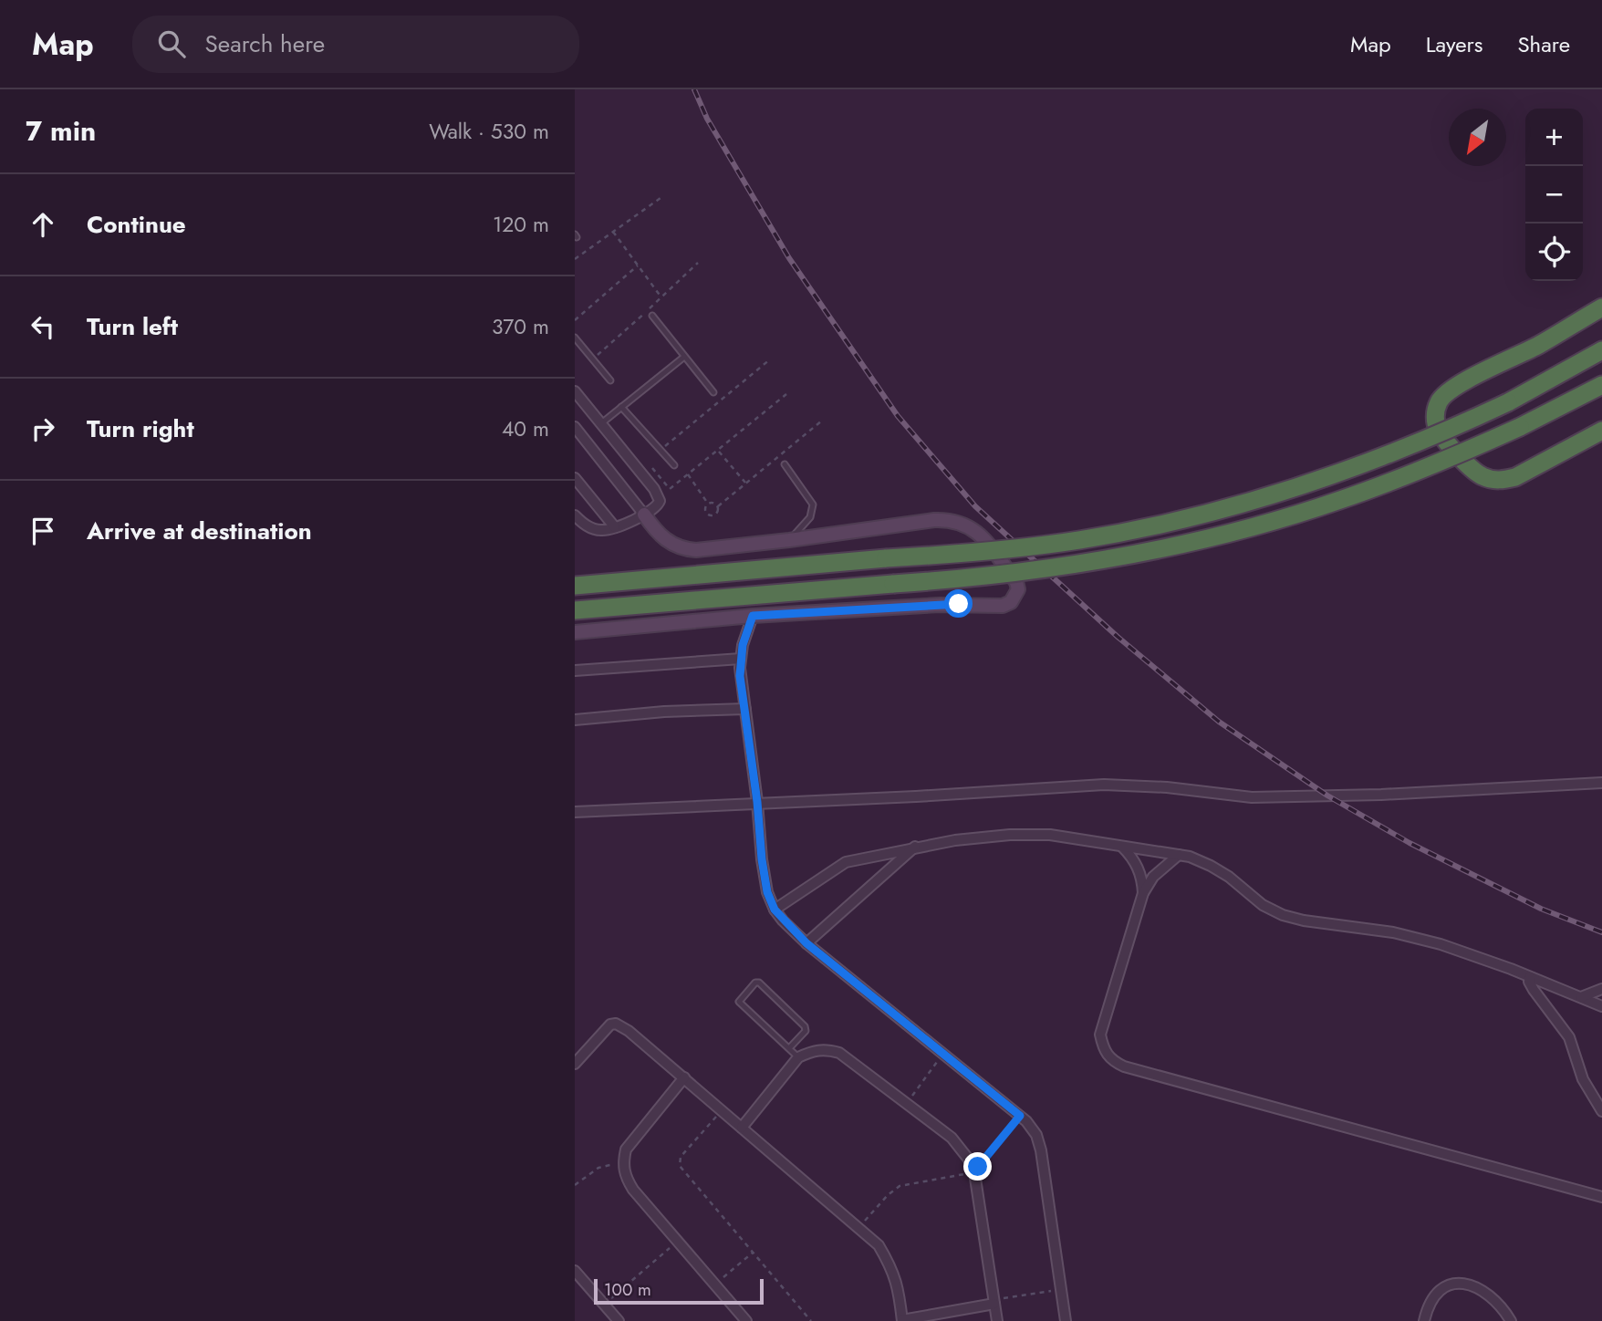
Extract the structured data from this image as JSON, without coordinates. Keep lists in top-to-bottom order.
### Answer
{
  "scale_bar": "100 m",
  "north": "bottom left",
  "page": {
    "header": "Map",
    "search": "Search here",
    "nav": ["Map", "Layers", "Share"],
    "heading": ["7 min", "Walk · 530 m"],
    "map_buttons": ["+", "−"],
    "list": [
      ["Continue", "120 m"],
      ["Turn left", "370 m"],
      ["Turn right", "40 m"],
      "Arrive at destination"
    ],
    "scale": "100 m"
  }
}
